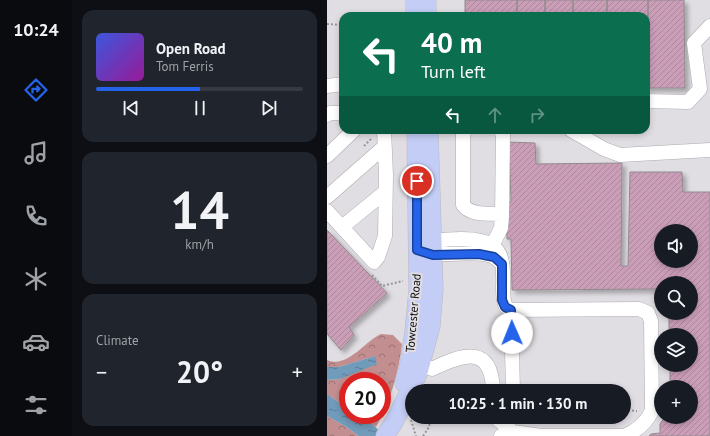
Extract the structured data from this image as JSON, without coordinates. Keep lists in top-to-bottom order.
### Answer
{
  "streets": {
    "main road": ["Towcester Road"]
  },
  "page": {
    "tabs": "10:24",
    "turn": ["40 m", "Turn left"],
    "song": ["Open Road", "Tom Ferris"],
    "tile": [
      ["14", "km/h"],
      "Climate"
    ],
    "map_buttons": "+",
    "heat": ["−", "20°", "+"],
    "limit": "20",
    "trip": "10:25 · 1 min · 130 m"
  }
}
